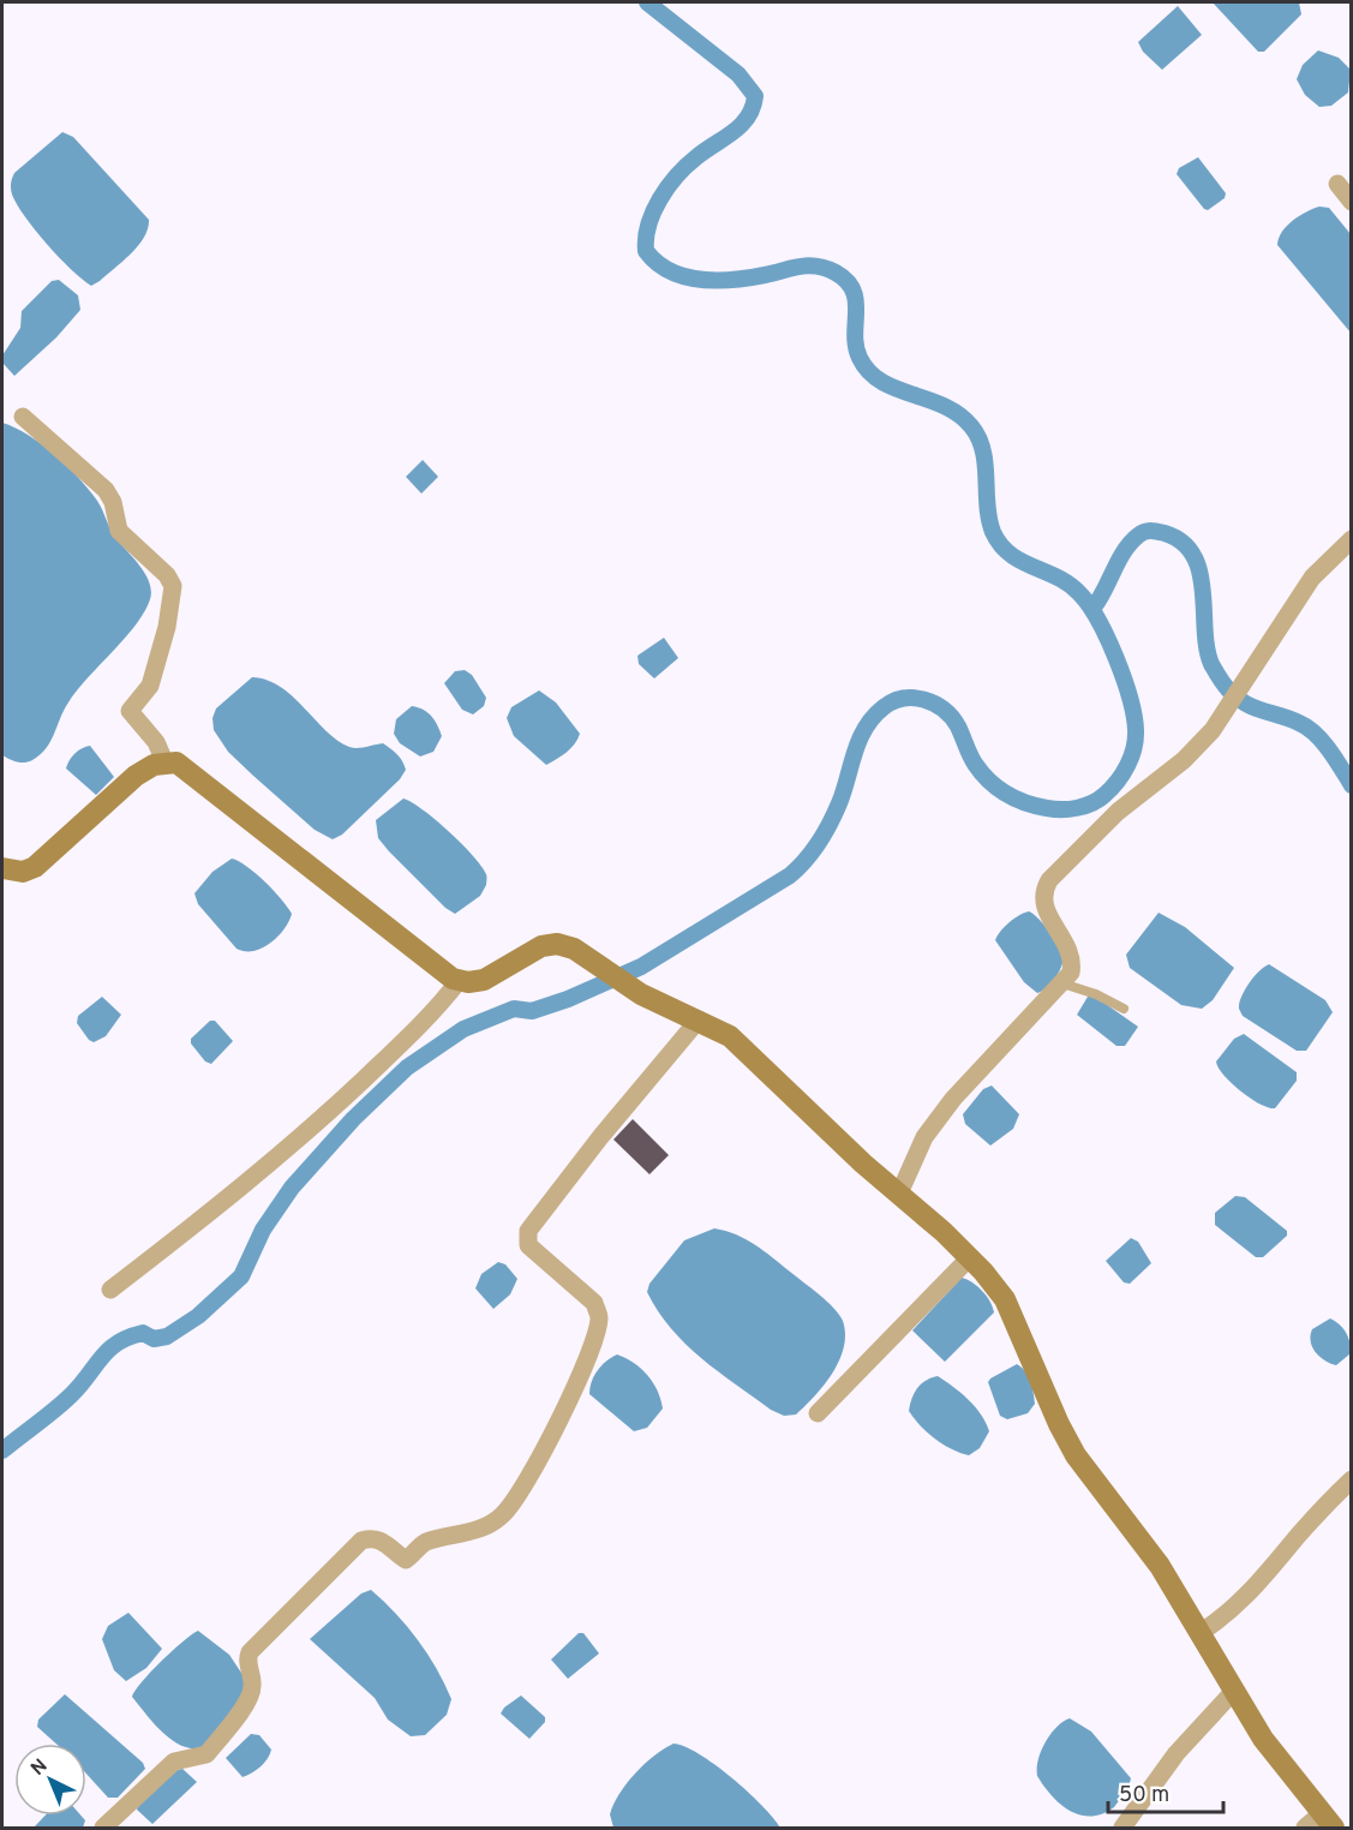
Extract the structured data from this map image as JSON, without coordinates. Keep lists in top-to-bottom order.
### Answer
{
  "scale_bar": "50 m",
  "north": "top left"
}
